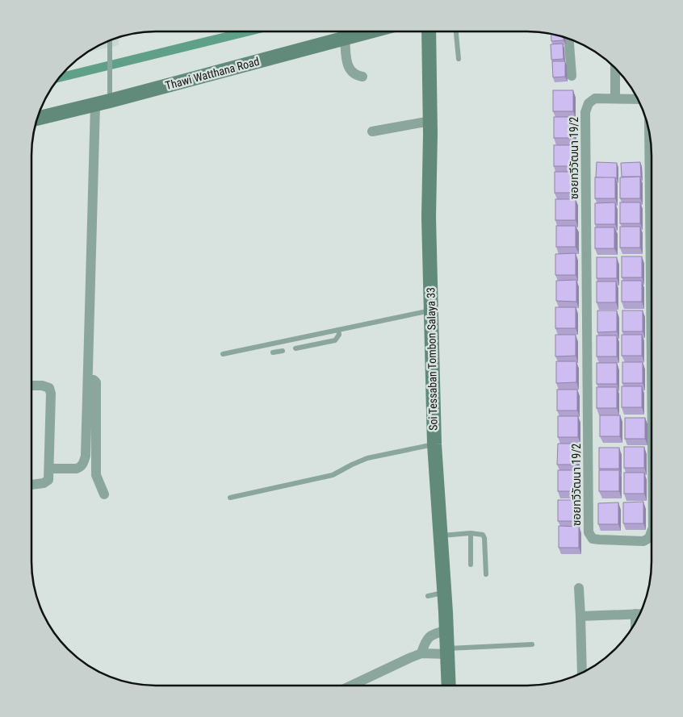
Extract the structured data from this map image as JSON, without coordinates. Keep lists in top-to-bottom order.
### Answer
{
  "streets": {
    "street": ["Thawi Watthana Road", "ซอยทวีวัฒนา 19/2", "Soi Tessaban Tombon Salaya 33"]
  }
}
